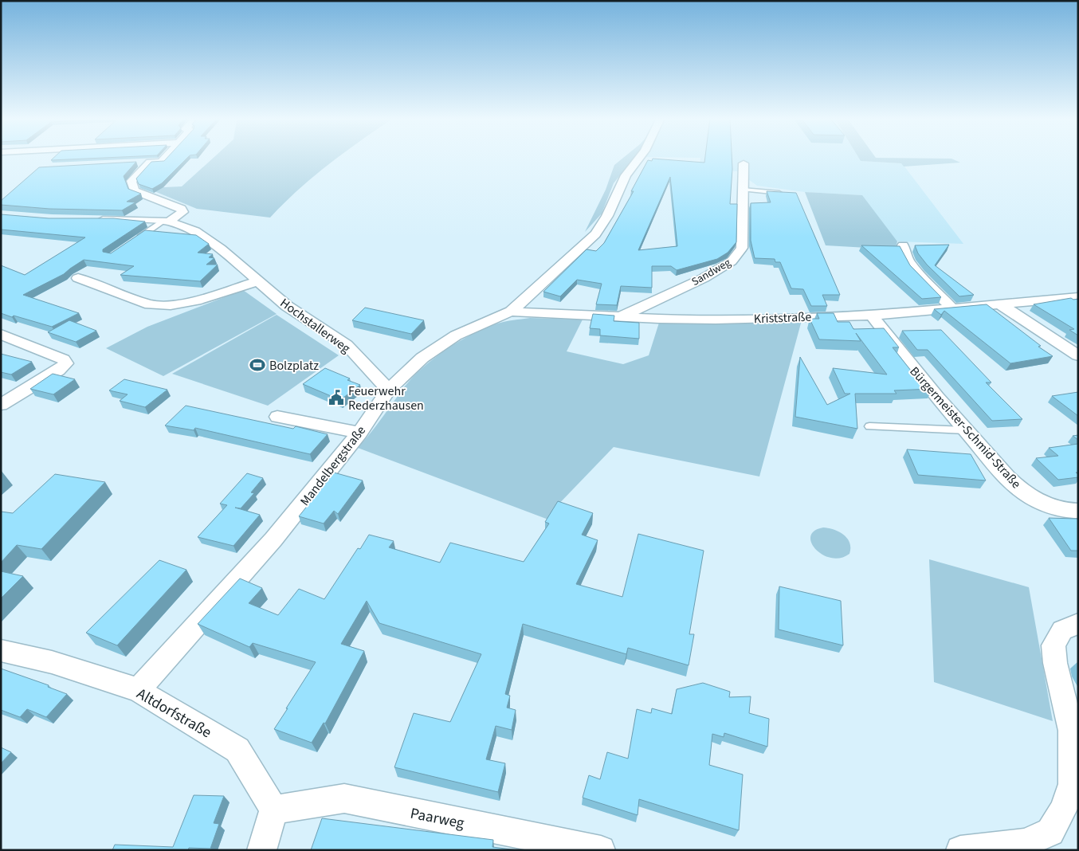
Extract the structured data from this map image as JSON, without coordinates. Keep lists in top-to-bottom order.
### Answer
{
  "streets": {
    "street": [
      "Sandweg",
      "Kriststraße",
      "Hochstallerweg",
      "Bürgermeister-Schmid-Straße",
      "Mandelbergstraße",
      "Altdorfstraße",
      "Paarweg"
    ]
  },
  "crossings": [
    ["Sandweg", "Kriststraße"],
    ["Kriststraße", "Bürgermeister-Schmid-Straße"],
    ["Kriststraße", "Mandelbergstraße"],
    ["Hochstallerweg", "Mandelbergstraße"],
    ["Mandelbergstraße", "Altdorfstraße"],
    ["Altdorfstraße", "Paarweg"]
  ],
  "places": {
    "sports": ["Bolzplatz"],
    "public building": ["Feuerwehr Rederzhausen"]
  }
}
